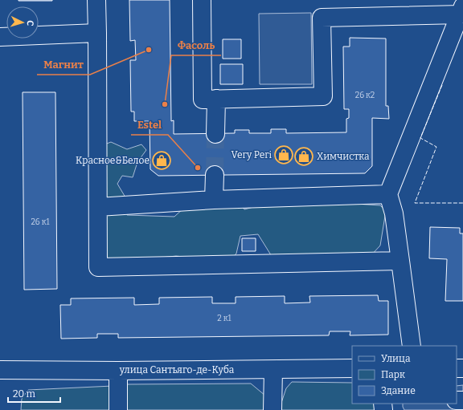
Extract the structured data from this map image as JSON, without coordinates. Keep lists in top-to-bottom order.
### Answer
{
  "streets": {
    "street": ["улица Сантьяго-де-Куба"]
  },
  "places": {
    "other": ["Магнит", "Фасоль", "Estel"],
    "shop": ["Very Peri", "Химчистка", "Красное&Белое"]
  },
  "house_numbers": ["26 к2", "26 к1", "2 к1"],
  "legend": ["Улица", "Парк", "Здание"],
  "scale_bar": "20 m",
  "north": "right"
}
